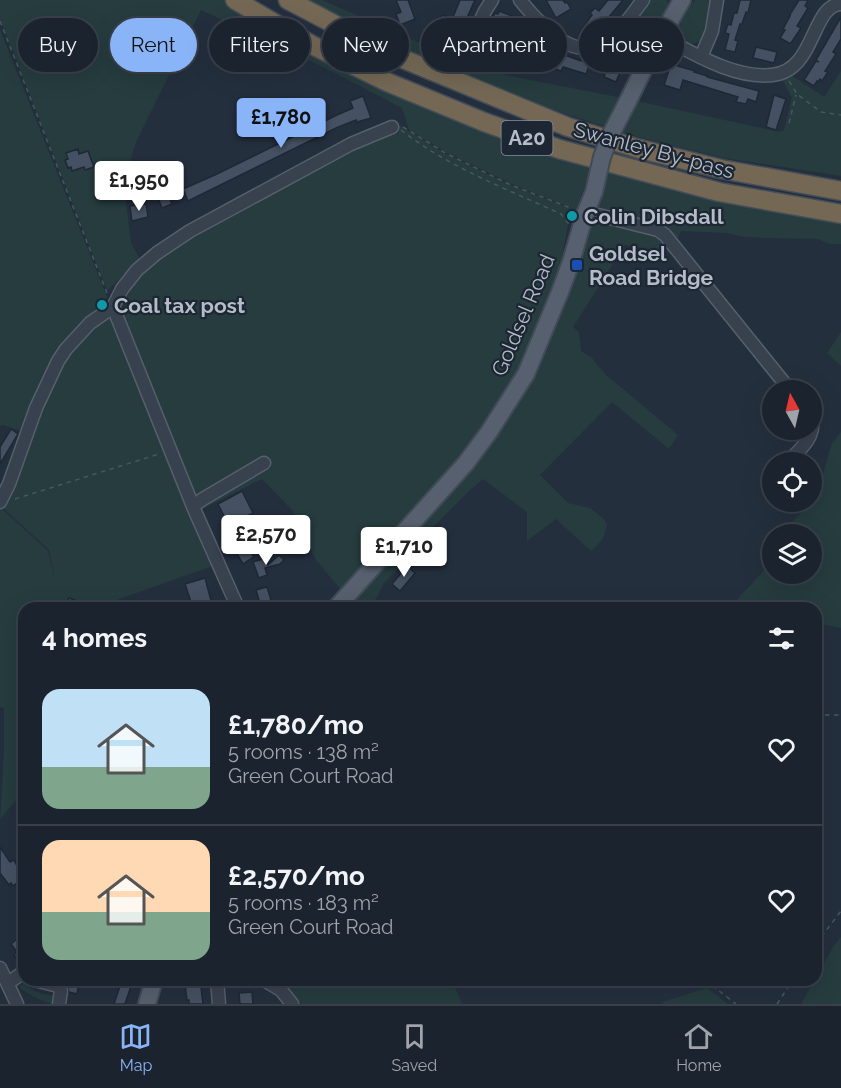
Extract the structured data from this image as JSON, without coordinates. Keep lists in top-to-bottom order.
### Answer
{
  "streets": {
    "highway": ["A20", "Swanley By-pass"],
    "main road": ["Goldsel Road"]
  },
  "places": {
    "other": ["Colin Dibsdall", "Coal tax post"],
    "transit": ["Goldsel Road Bridge"]
  },
  "north": "top",
  "page": {
    "chip": [
      "Buy",
      "Rent",
      "Filters",
      "New",
      "Apartment",
      "House"
    ],
    "price": [
      "£1,780",
      "£1,950",
      "£2,570",
      "£1,710"
    ],
    "heading": "4 homes",
    "list": [
      {
        "name": "£1,780/mo",
        "note": "5 rooms · 138 m² · Green Court Road"
      },
      {
        "name": "£2,570/mo",
        "note": "5 rooms · 183 m² · Green Court Road"
      }
    ],
    "tabs": ["Map", "Saved", "Home"]
  }
}
